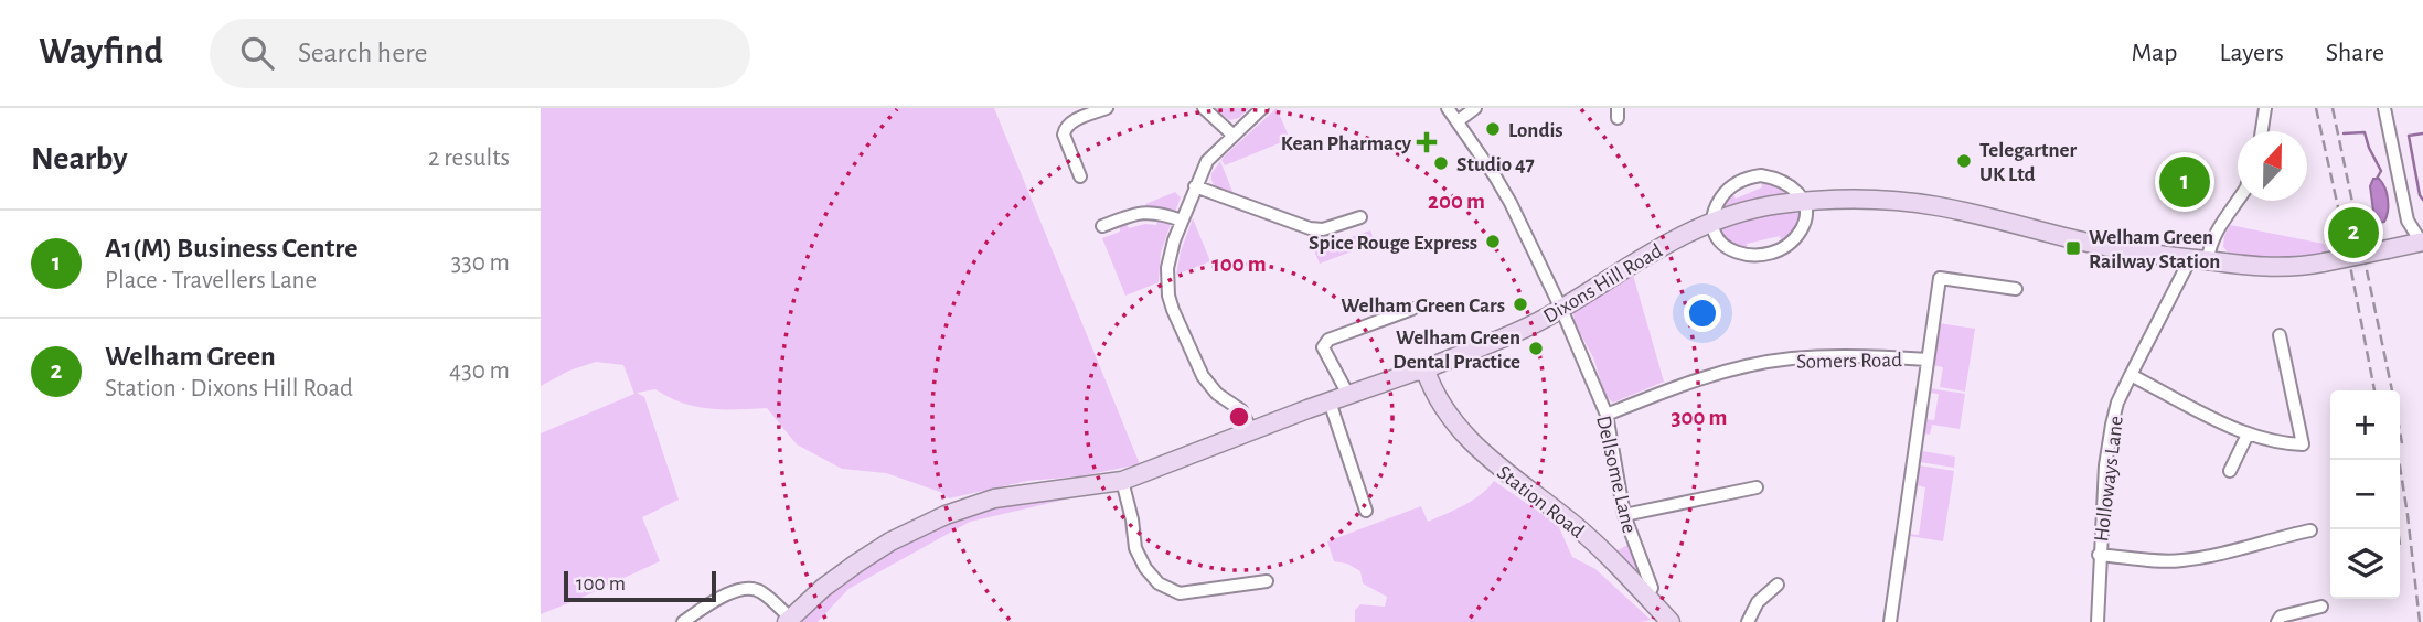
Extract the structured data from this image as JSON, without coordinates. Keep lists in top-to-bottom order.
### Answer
{
  "streets": {
    "street": [
      "Dixons Hill Road",
      "Somers Road",
      "Dellsome Lane",
      "Holloways Lane",
      "Station Road"
    ]
  },
  "crossings": [
    ["Dixons Hill Road", "Dellsome Lane"],
    ["Dixons Hill Road", "Holloways Lane"],
    ["Dixons Hill Road", "Station Road"],
    ["Somers Road", "Dellsome Lane"],
    ["Dellsome Lane", "Station Road"]
  ],
  "places": {
    "other": [
      "Londis",
      "Telegartner UK Ltd",
      "Studio 47",
      "Spice Rouge Express",
      "Welham Green Cars",
      "Welham Green Dental Practice"
    ],
    "health": ["Kean Pharmacy"],
    "transit": ["Welham Green Railway Station"]
  },
  "scale_bar": "100 m",
  "north": "top",
  "page": {
    "header": "Wayfind",
    "search": "Search here",
    "nav": ["Map", "Layers", "Share"],
    "heading": ["Nearby", "2 results"],
    "pins": ["1", "2"],
    "list": [
      {
        "mark": "1",
        "name": "A1(M) Business Centre",
        "note": "Place · Travellers Lane",
        "value": "330 m"
      },
      {
        "mark": "2",
        "name": "Welham Green",
        "note": "Station · Dixons Hill Road",
        "value": "430 m"
      }
    ],
    "map_buttons": ["+", "−"],
    "scale": "100 m"
  },
  "rings": ["200 m", "100 m", "300 m"]
}
